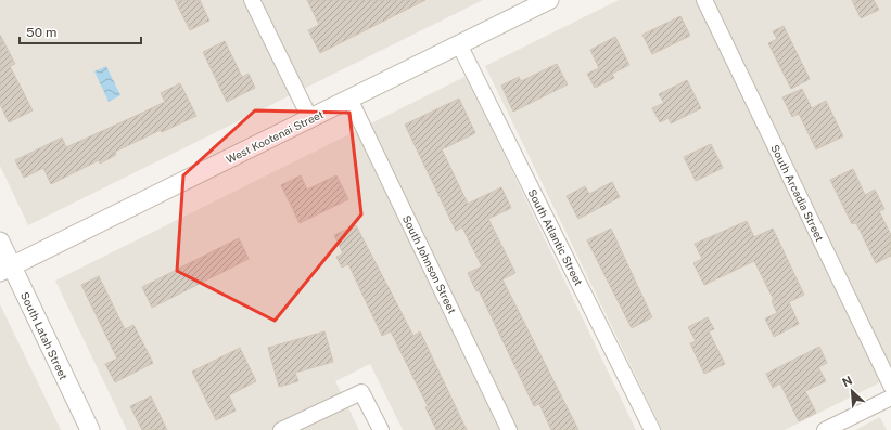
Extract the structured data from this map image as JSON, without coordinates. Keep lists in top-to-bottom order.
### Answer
{
  "streets": {
    "street": [
      "West Kootenai Street",
      "South Arcadia Street",
      "South Atlantic Street",
      "South Johnson Street",
      "South Latah Street"
    ]
  },
  "crossings": [
    ["West Kootenai Street", "South Atlantic Street"],
    ["West Kootenai Street", "South Johnson Street"],
    ["West Kootenai Street", "South Latah Street"]
  ],
  "scale_bar": "50 m",
  "north": "top left"
}
